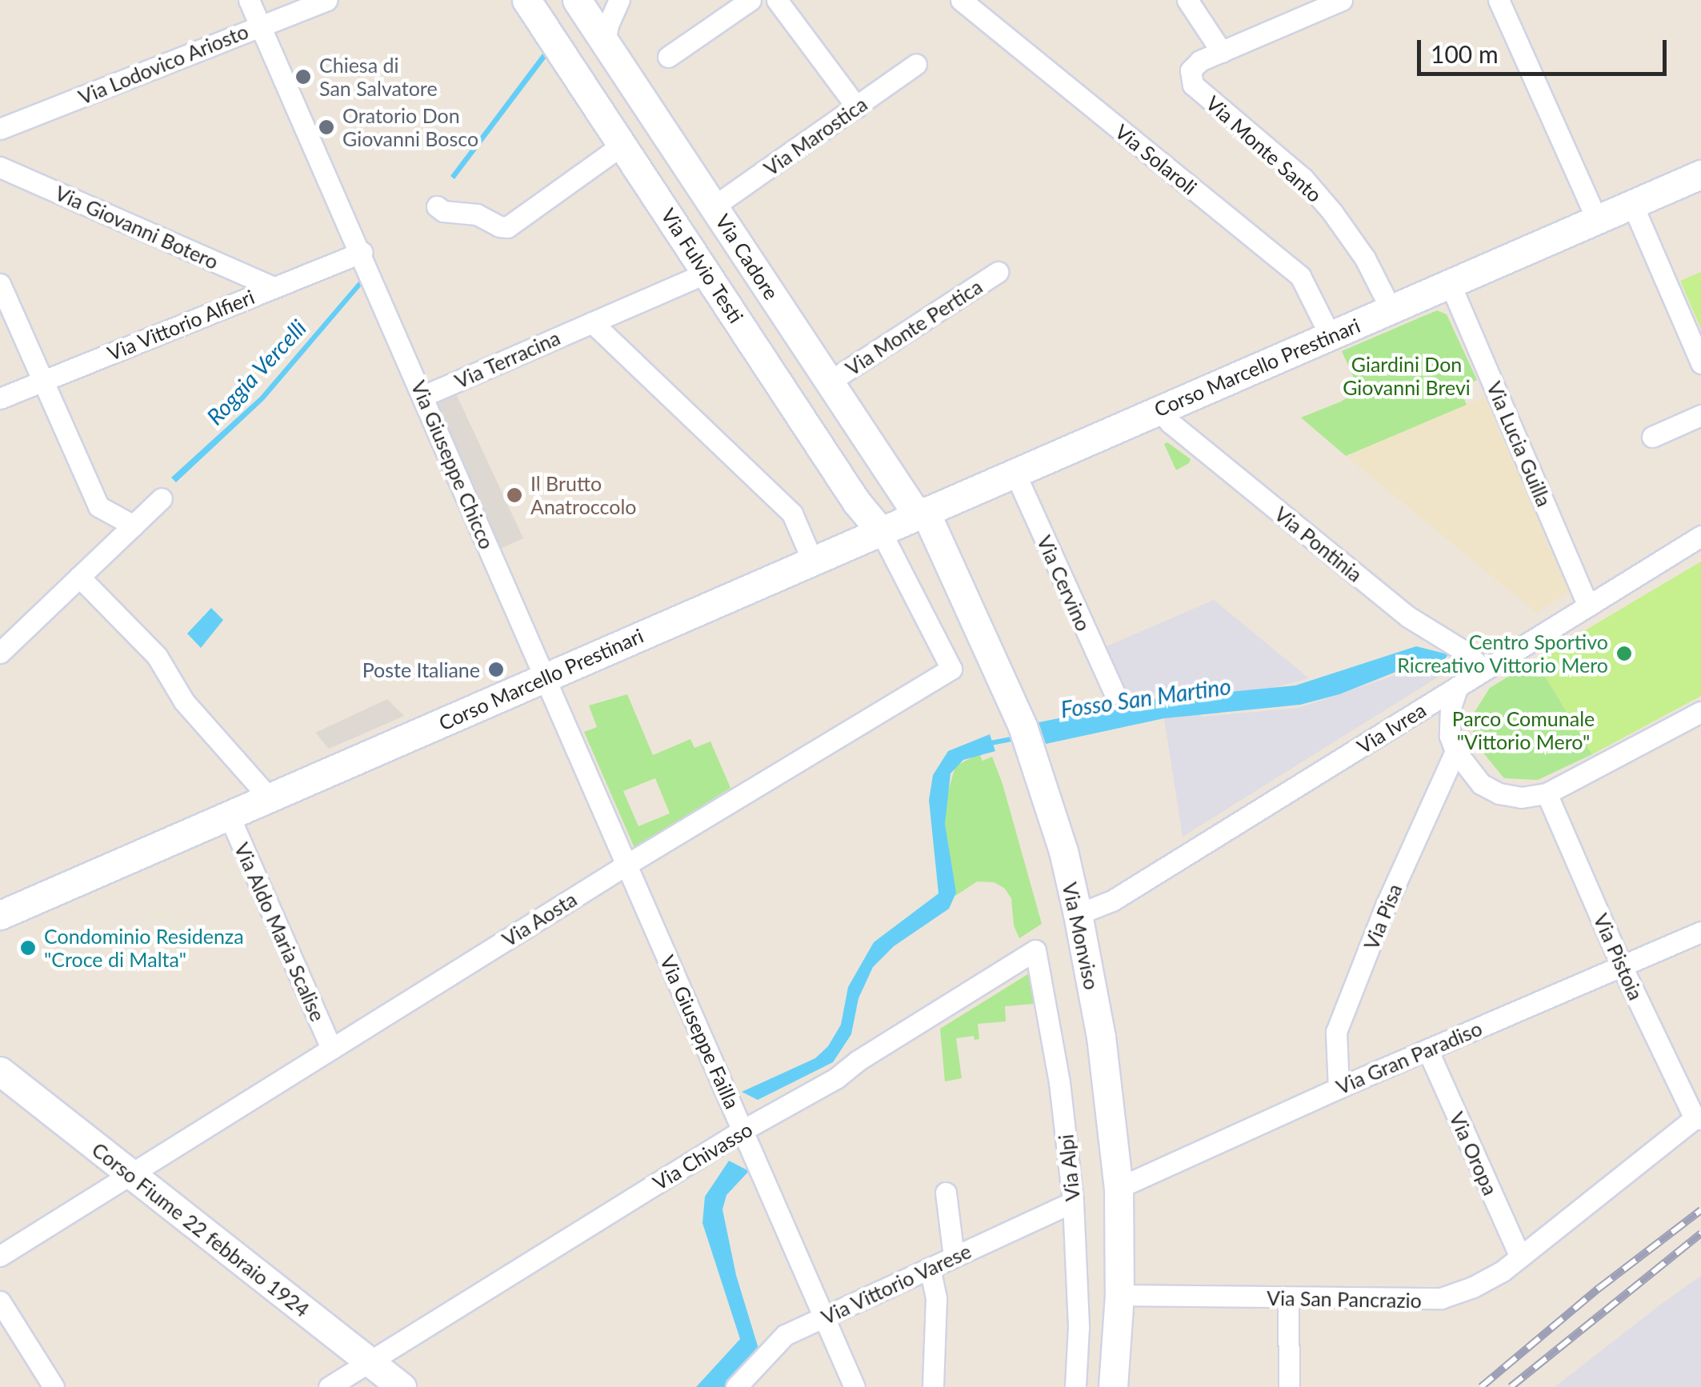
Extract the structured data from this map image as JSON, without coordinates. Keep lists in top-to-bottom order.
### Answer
{
  "streets": {
    "main road": [
      "Via Cadore",
      "Via Fulvio Testi",
      "Corso Marcello Prestinari",
      "Via Monviso",
      "Corso Fiume 22 febbraio 1924"
    ],
    "street": [
      "Via Lodovico Ariosto",
      "Via Marostica",
      "Via Monte Santo",
      "Via Solaroli",
      "Via Giovanni Botero",
      "Via Vittorio Alfieri",
      "Via Monte Pertica",
      "Via Terracina",
      "Via Lucia Guilla",
      "Via Giuseppe Chicco",
      "Via Pontinia",
      "Via Cervino",
      "Via Ivrea",
      "Via Pisa",
      "Via Aosta",
      "Via Aldo Maria Scalise",
      "Via Pistoia",
      "Via Giuseppe Failla",
      "Via Gran Paradiso",
      "Via Oropa",
      "Via Chivasso",
      "Via Alpi",
      "Via Vittorio Varese",
      "Via San Pancrazio"
    ]
  },
  "crossings": [
    ["Via Lodovico Ariosto", "Via Giuseppe Chicco"],
    ["Via Marostica", "Via Cadore"],
    ["Via Monte Santo", "Corso Marcello Prestinari"],
    ["Via Solaroli", "Corso Marcello Prestinari"],
    ["Via Giovanni Botero", "Via Vittorio Alfieri"],
    ["Via Cadore", "Via Monte Pertica"],
    ["Via Cadore", "Corso Marcello Prestinari"],
    ["Via Cadore", "Via Monviso"],
    ["Via Fulvio Testi", "Via Terracina"],
    ["Via Fulvio Testi", "Corso Marcello Prestinari"],
    ["Via Fulvio Testi", "Via Aosta"],
    ["Via Vittorio Alfieri", "Via Giuseppe Chicco"],
    ["Via Terracina", "Via Giuseppe Chicco"],
    ["Corso Marcello Prestinari", "Via Lucia Guilla"],
    ["Corso Marcello Prestinari", "Via Giuseppe Chicco"],
    ["Corso Marcello Prestinari", "Via Pontinia"],
    ["Corso Marcello Prestinari", "Via Cervino"],
    ["Corso Marcello Prestinari", "Via Aosta"],
    ["Corso Marcello Prestinari", "Via Aldo Maria Scalise"],
    ["Corso Marcello Prestinari", "Via Monviso"],
    ["Corso Marcello Prestinari", "Via Giuseppe Failla"],
    ["Via Lucia Guilla", "Via Ivrea"],
    ["Via Giuseppe Chicco", "Via Giuseppe Failla"],
    ["Via Pontinia", "Via Ivrea"],
    ["Via Ivrea", "Via Monviso"],
    ["Via Pisa", "Via Gran Paradiso"],
    ["Via Aosta", "Via Aldo Maria Scalise"],
    ["Via Aosta", "Via Giuseppe Failla"],
    ["Via Aosta", "Corso Fiume 22 febbraio 1924"],
    ["Via Monviso", "Via Gran Paradiso"],
    ["Via Monviso", "Via San Pancrazio"],
    ["Via Pistoia", "Via Gran Paradiso"],
    ["Via Pistoia", "Via San Pancrazio"],
    ["Via Giuseppe Failla", "Via Chivasso"],
    ["Via Giuseppe Failla", "Via Vittorio Varese"],
    ["Via Gran Paradiso", "Via Oropa"],
    ["Via Oropa", "Via San Pancrazio"],
    ["Via Chivasso", "Via Alpi"],
    ["Via Chivasso", "Corso Fiume 22 febbraio 1924"],
    ["Via Alpi", "Via Vittorio Varese"]
  ],
  "water": ["Roggia Vercelli", "Fosso San Martino"],
  "parks": ["Giardini Don Giovanni Brevi", "Parco Comunale \"Vittorio Mero\""],
  "places": [
    "Chiesa di San Salvatore",
    "Oratorio Don Giovanni Bosco",
    "Il Brutto Anatroccolo",
    "Centro Sportivo Ricreativo Vittorio Mero",
    "Poste Italiane",
    "Condominio Residenza \"Croce di Malta\""
  ],
  "scale_bar": "100 m"
}
